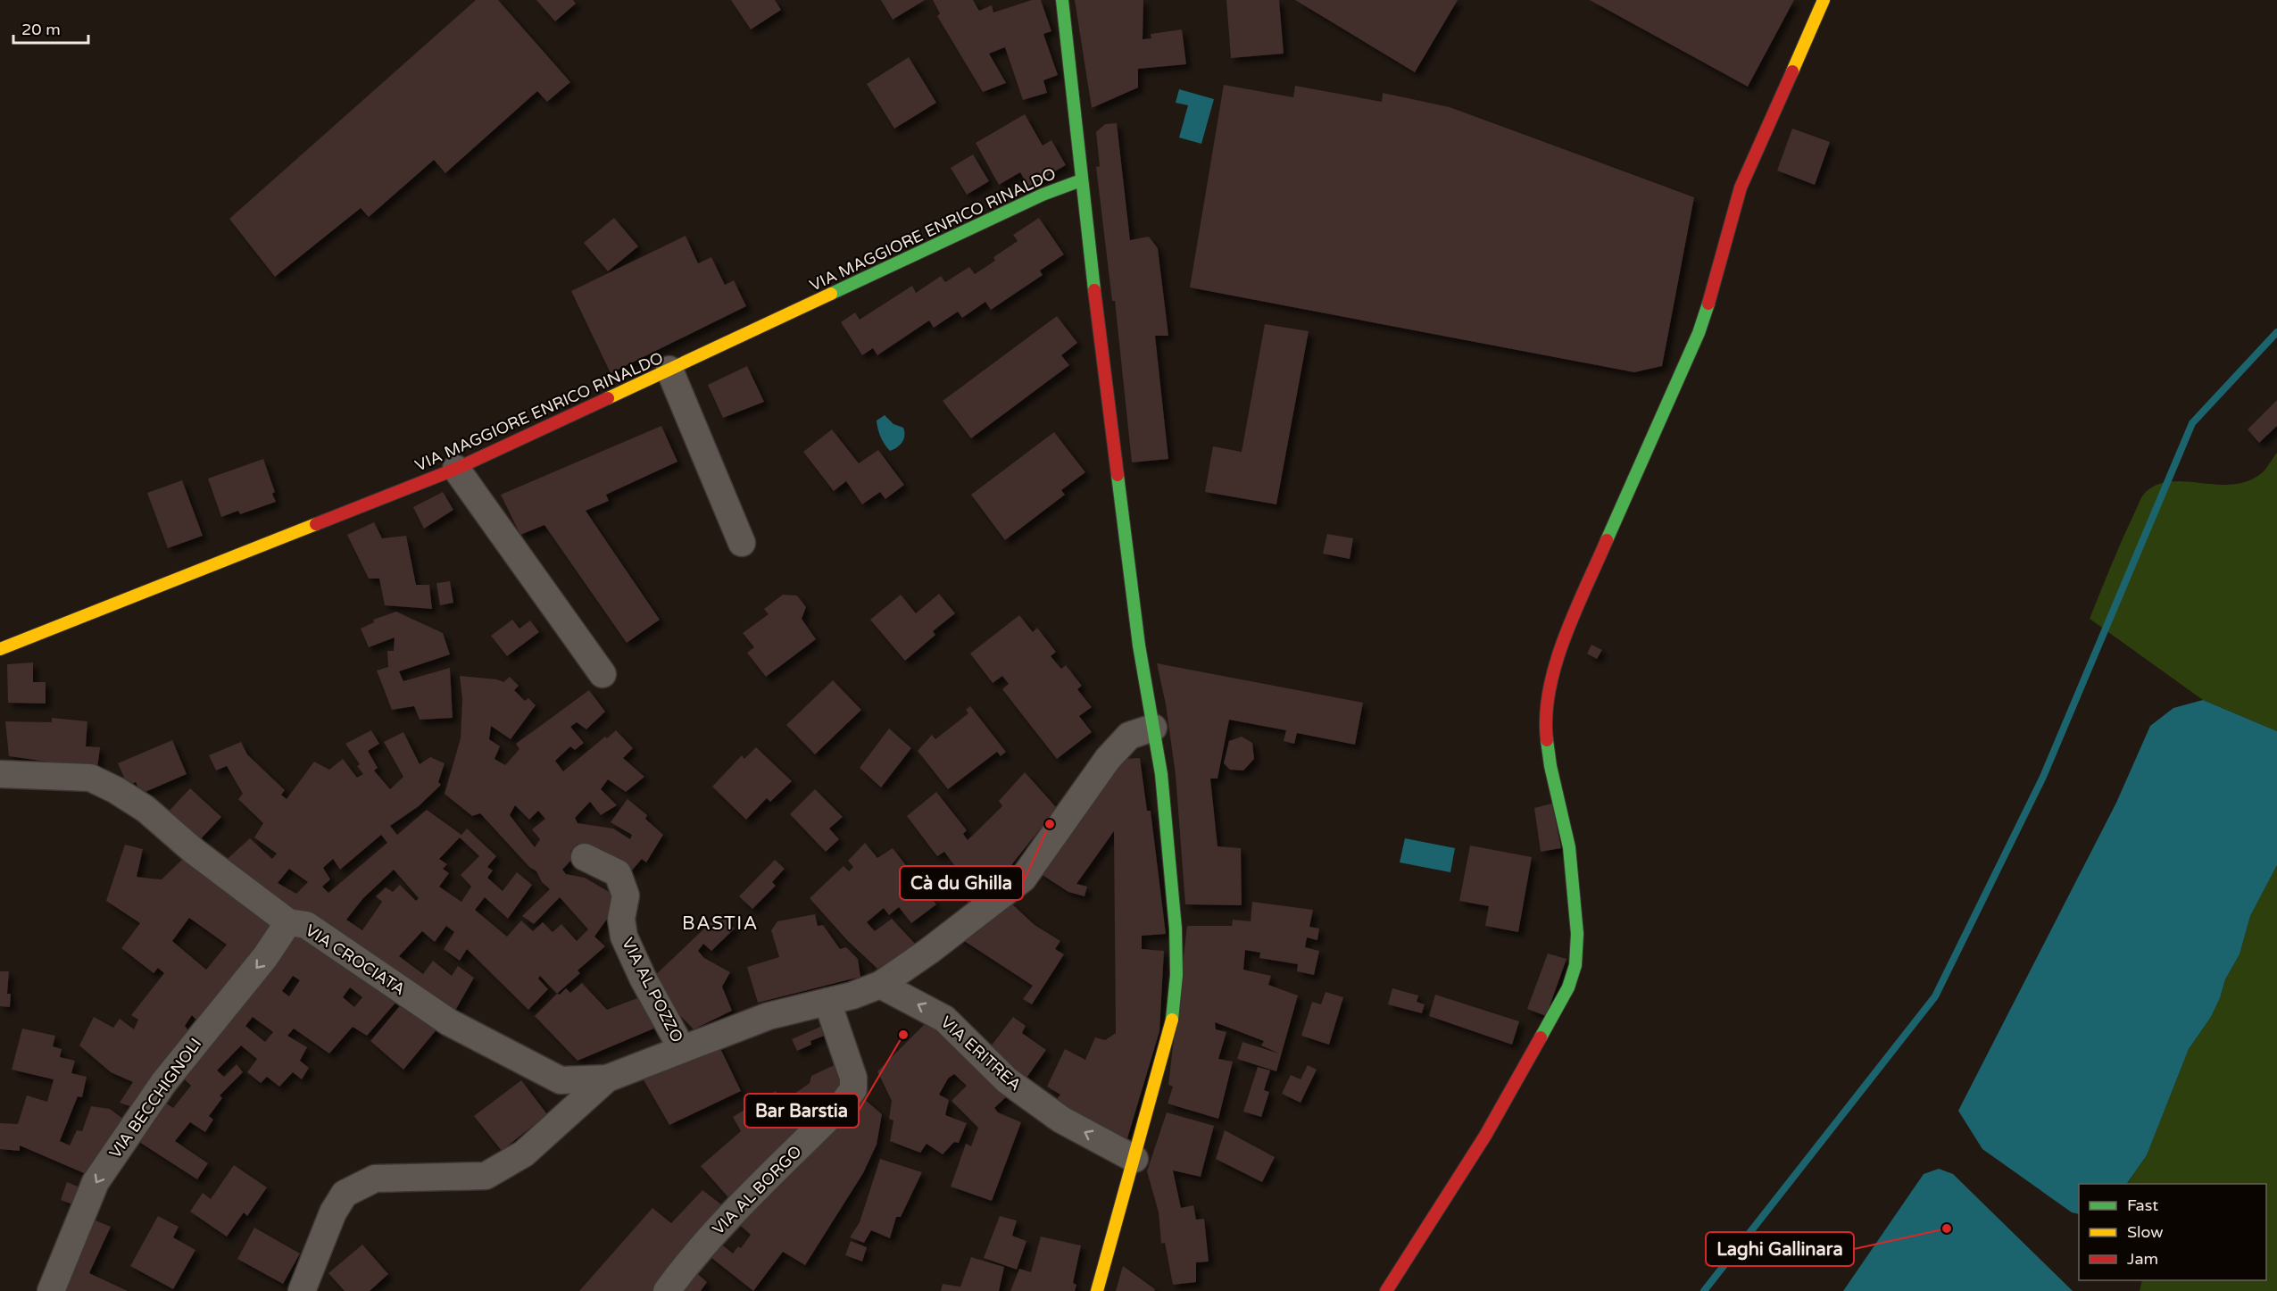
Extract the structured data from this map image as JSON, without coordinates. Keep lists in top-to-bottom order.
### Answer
{
  "streets": {
    "street": [
      "VIA MAGGIORE ENRICO RINALDO",
      "VIA CROCIATA",
      "VIA AL POZZO",
      "VIA ERITREA",
      "VIA BECCHIGNOLI",
      "VIA AL BORGO"
    ]
  },
  "crossings": [
    ["VIA CROCIATA", "VIA BECCHIGNOLI"]
  ],
  "one_way": ["VIA ERITREA", "VIA BECCHIGNOLI"],
  "districts": ["BASTIA"],
  "places": ["Cà du Ghilla", "Bar Barstia", "Laghi Gallinara"],
  "legend": ["Fast", "Slow", "Jam"],
  "scale_bar": "20 m"
}
